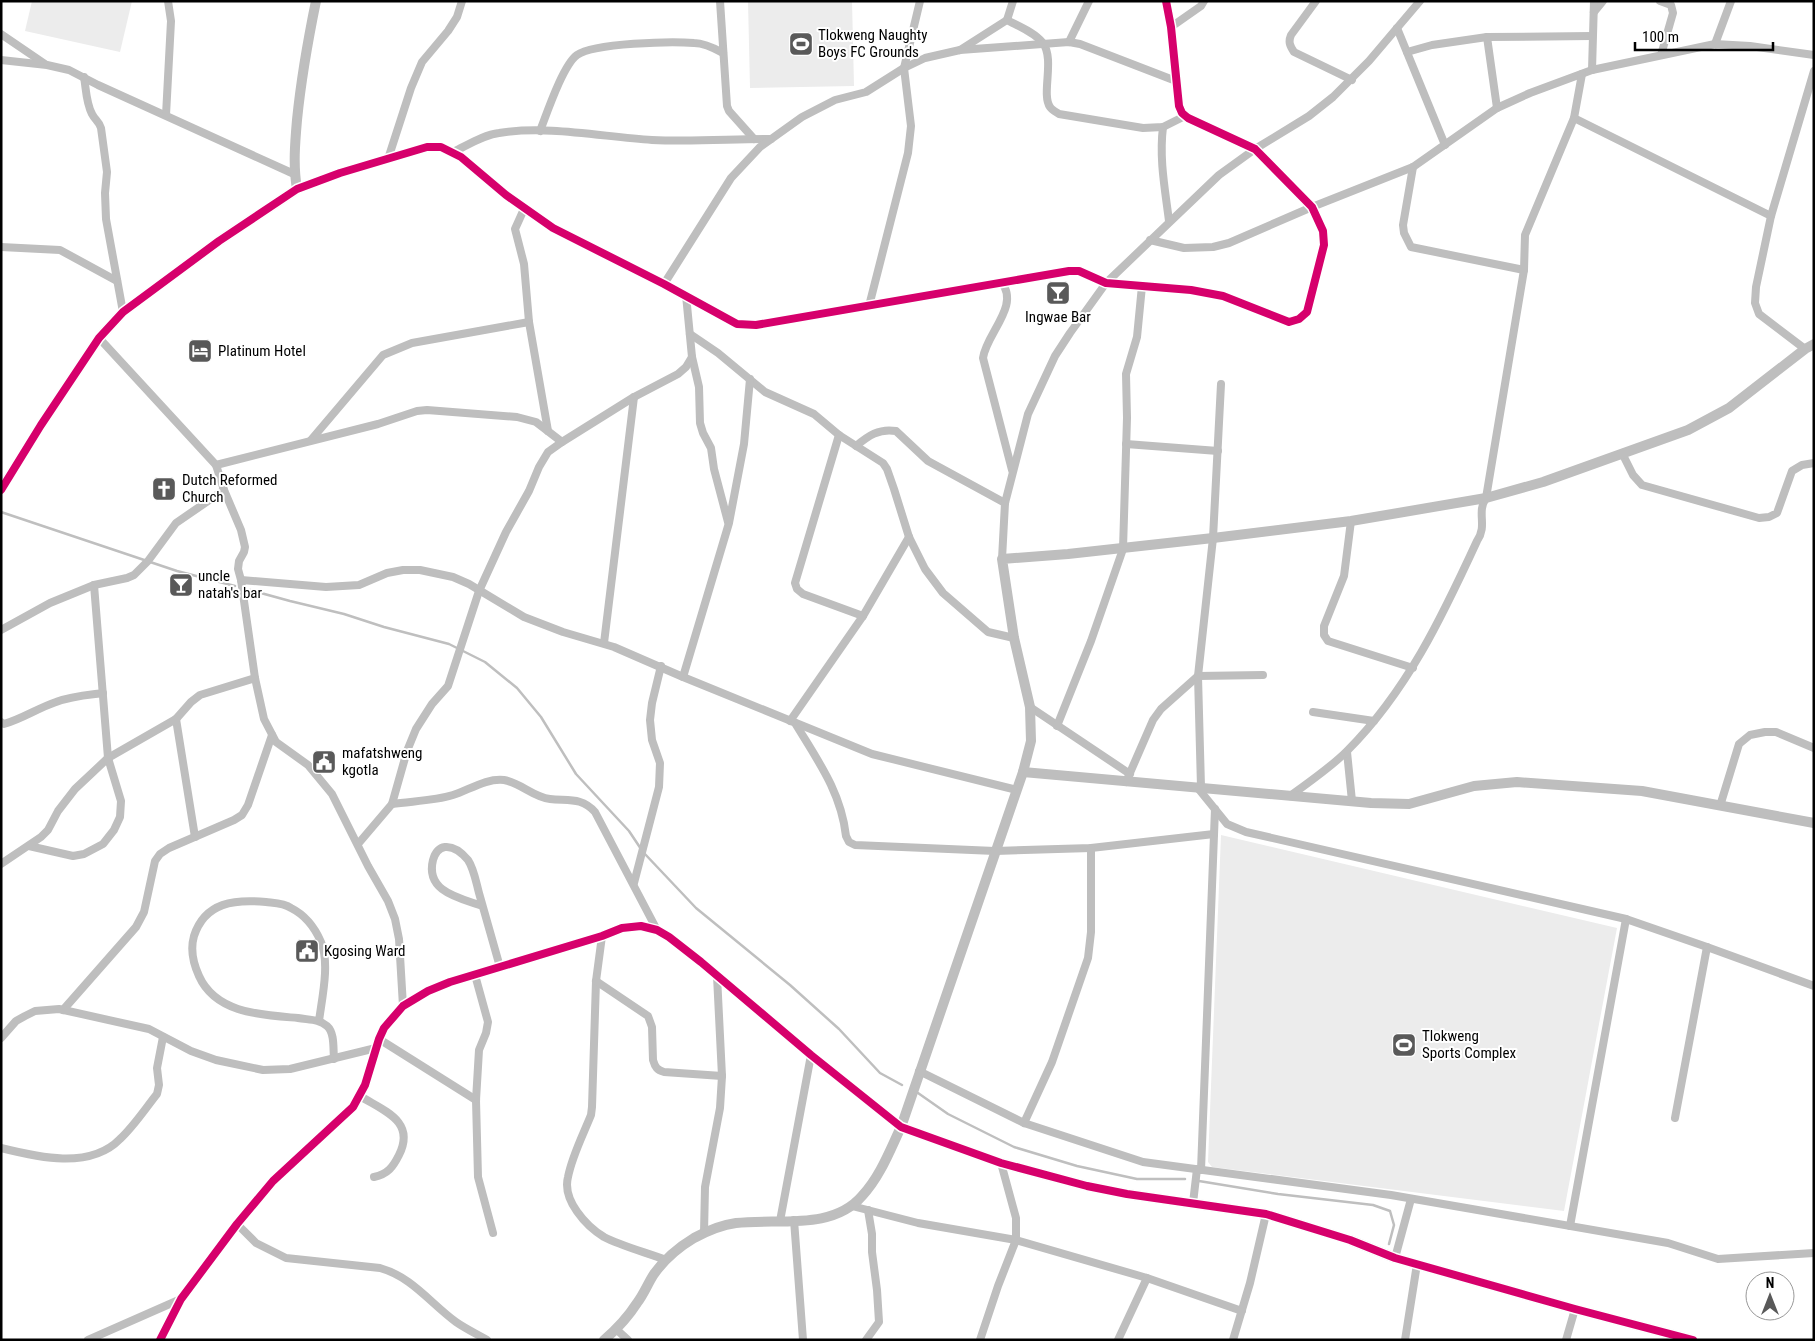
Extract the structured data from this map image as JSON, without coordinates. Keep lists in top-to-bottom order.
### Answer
{
  "places": {
    "sports": ["Tlokweng Naughty Boys FC Grounds", "Tlokweng Sports Complex"],
    "bar": ["Ingwae Bar", "uncle natah's bar"],
    "hotel": ["Platinum Hotel"],
    "church": ["Dutch Reformed Church"],
    "public building": ["mafatshweng kgotla", "Kgosing Ward"]
  },
  "scale_bar": "100 m",
  "north": "top"
}
